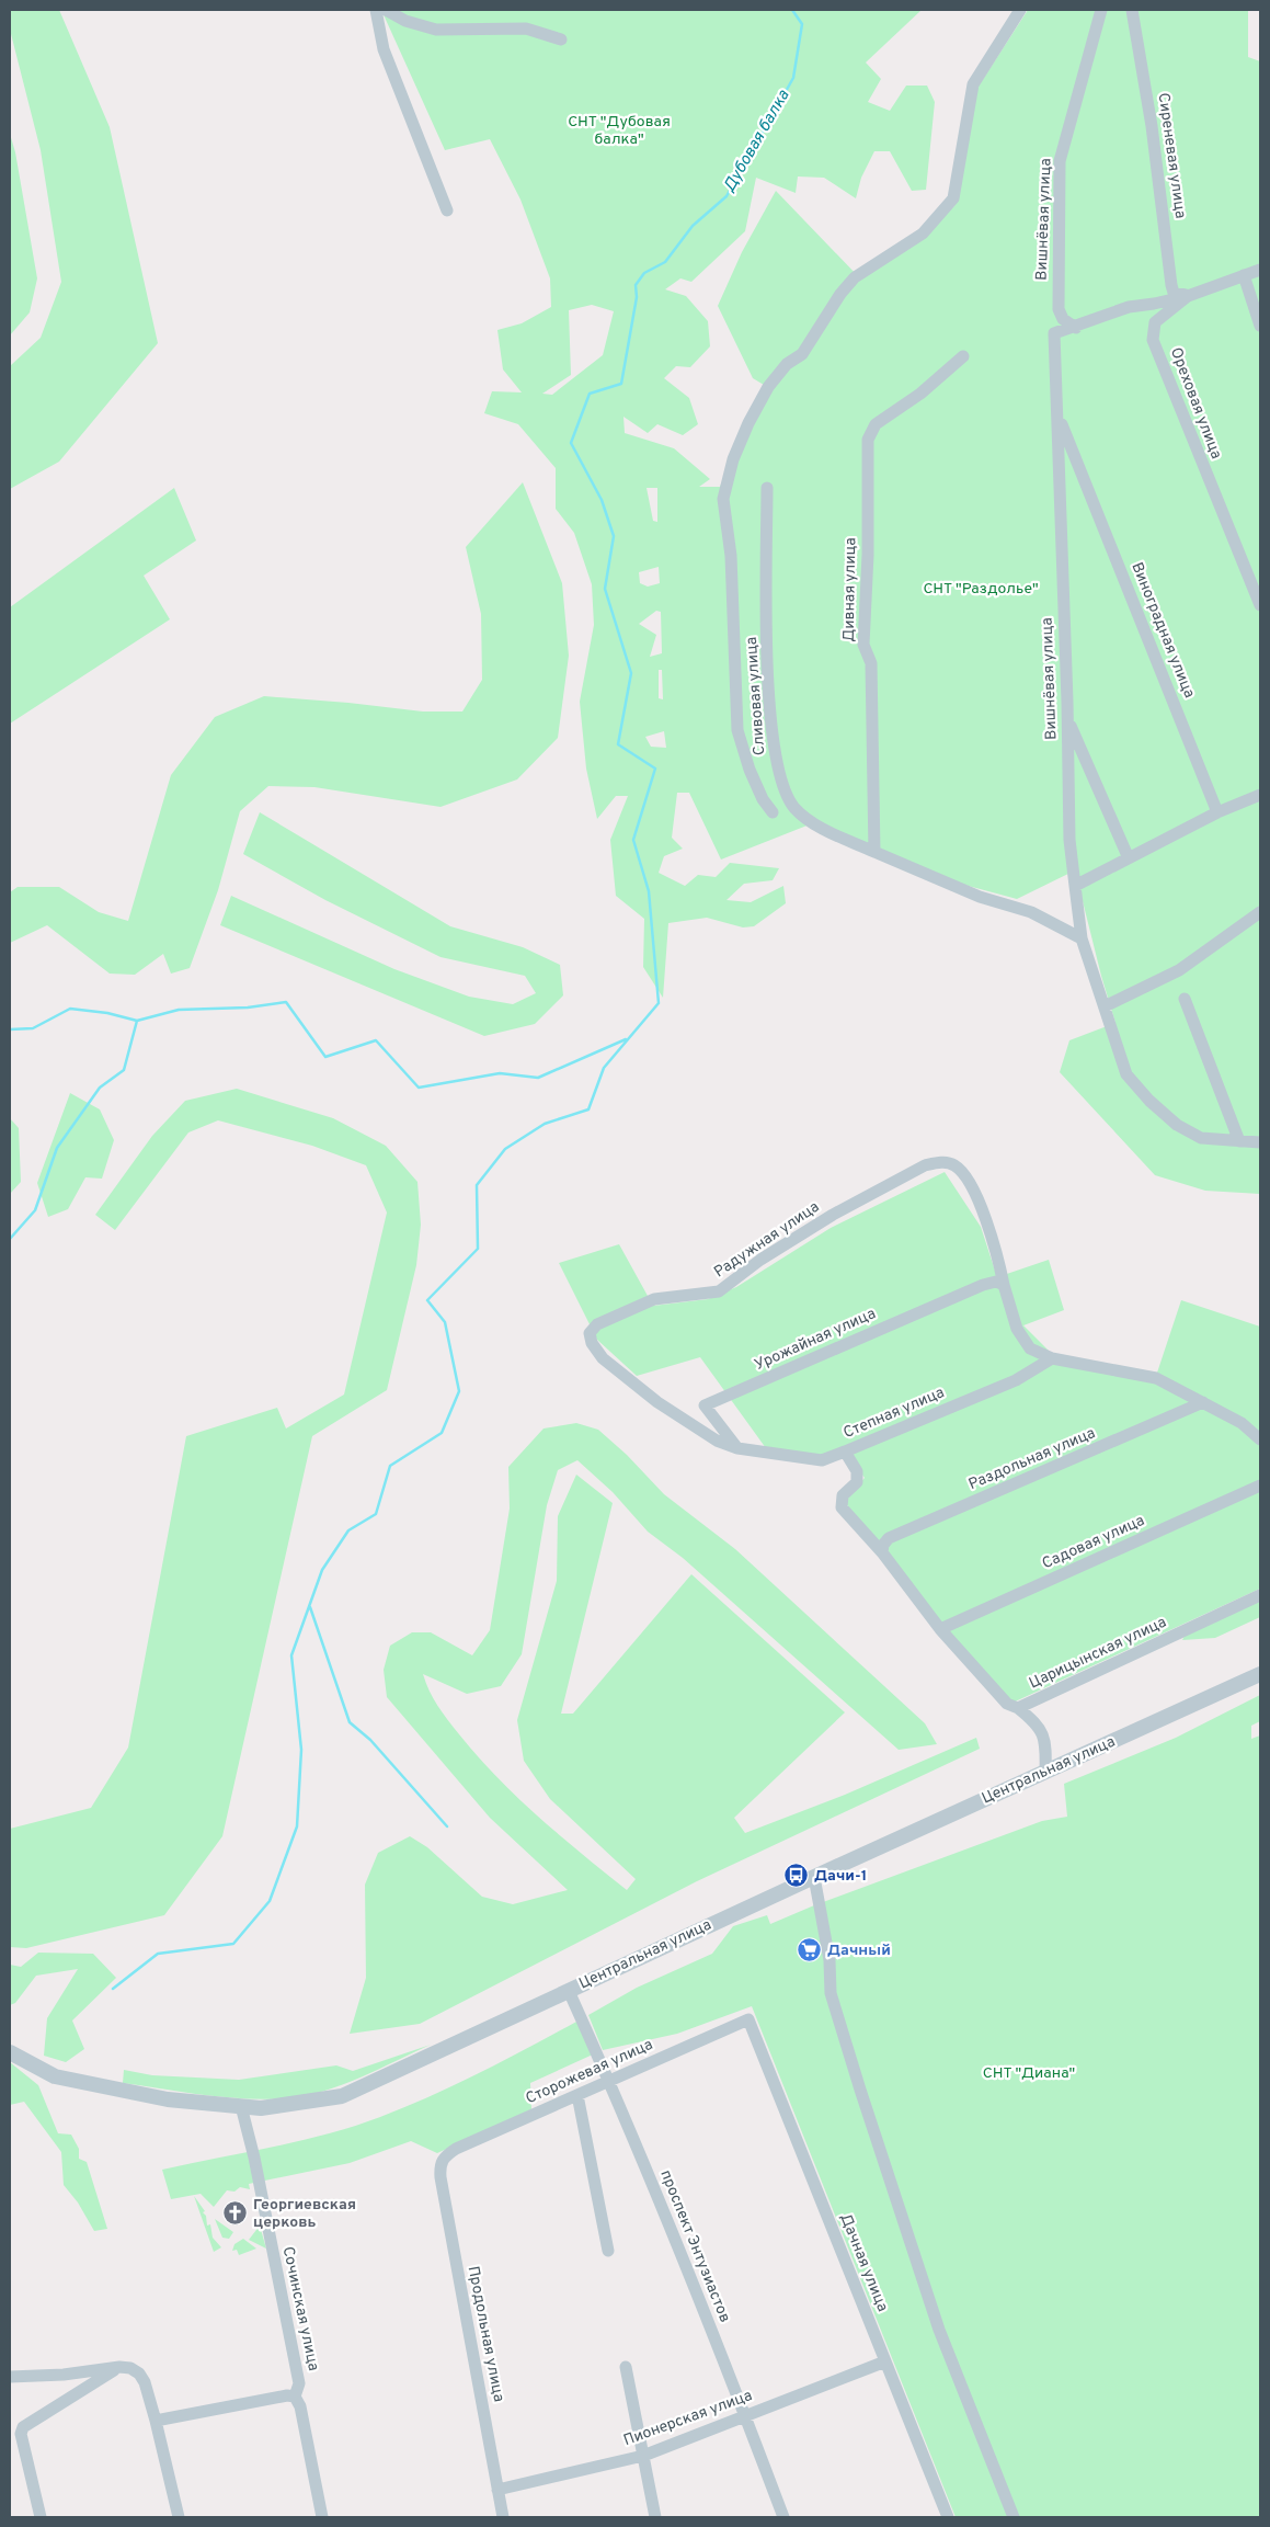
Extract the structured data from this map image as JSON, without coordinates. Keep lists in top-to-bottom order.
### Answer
{
  "streets": {
    "street": [
      "Сиреневая улица",
      "Вишнёвая улица",
      "Ореховая улица",
      "Дивная улица",
      "Виноградная улица",
      "Сливовая улица",
      "Радужная улица",
      "Урожайная улица",
      "Степная улица",
      "Раздольная улица",
      "Садовая улица",
      "Царицынская улица",
      "Центральная улица",
      "Сторожевая улица",
      "проспект Энтузиастов",
      "Дачная улица",
      "Сочинская улица",
      "Продольная улица",
      "Пионерская улица"
    ]
  },
  "crossings": [
    ["Сиреневая улица", "Вишнёвая улица"],
    ["Сиреневая улица", "Ореховая улица"],
    ["Вишнёвая улица", "Ореховая улица"],
    ["Вишнёвая улица", "Виноградная улица"],
    ["Дивная улица", "Сливовая улица"],
    ["Радужная улица", "Урожайная улица"],
    ["Степная улица", "Раздольная улица"],
    ["Степная улица", "Садовая улица"],
    ["Степная улица", "Царицынская улица"],
    ["Царицынская улица", "Центральная улица"],
    ["Центральная улица", "проспект Энтузиастов"],
    ["Центральная улица", "Сочинская улица"],
    ["Сторожевая улица", "проспект Энтузиастов"],
    ["Сторожевая улица", "Дачная улица"],
    ["Сторожевая улица", "Продольная улица"],
    ["проспект Энтузиастов", "Пионерская улица"],
    ["Дачная улица", "Пионерская улица"],
    ["Продольная улица", "Пионерская улица"]
  ],
  "water": ["Дубовая балка"],
  "parks": ["СНТ \"Дубовая балка\"", "СНТ \"Раздолье\"", "СНТ \"Диана\""],
  "places": {
    "bus stop": ["Дачи-1"],
    "supermarket": ["Дачный"],
    "church": ["Георгиевская церковь"]
  }
}
